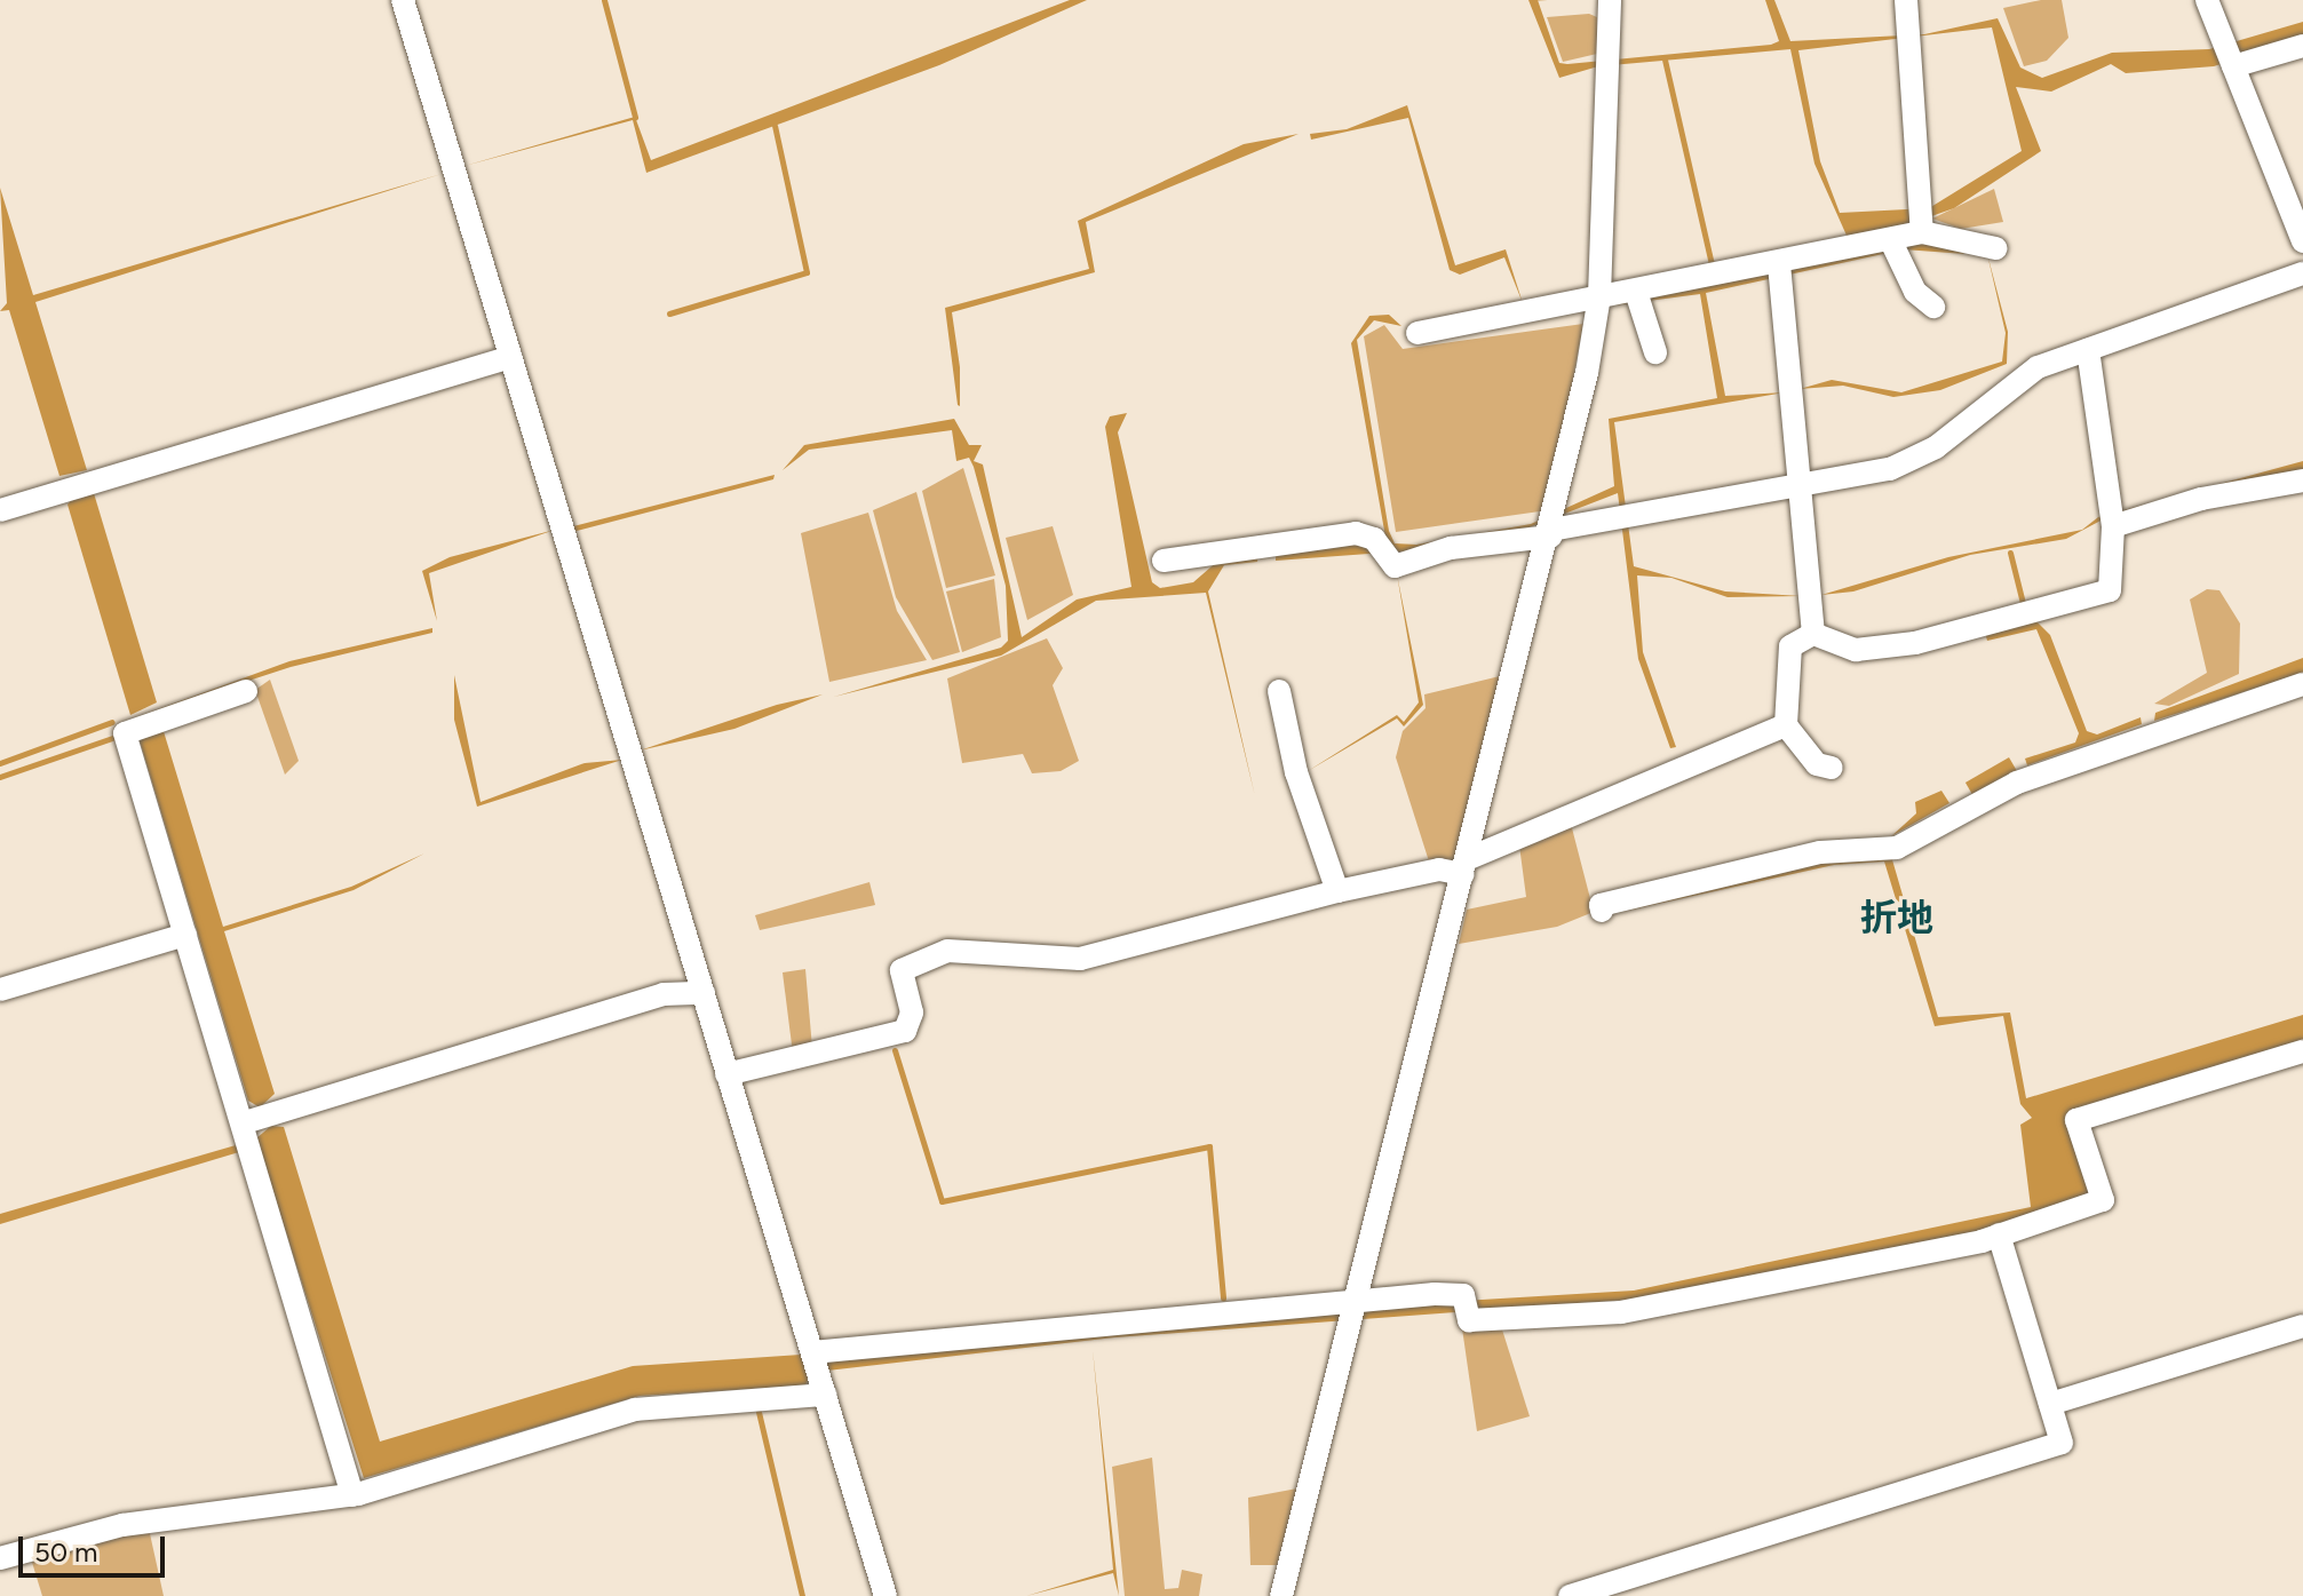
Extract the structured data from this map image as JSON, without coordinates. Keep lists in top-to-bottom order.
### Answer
{
  "districts": ["折地"],
  "scale_bar": "50 m"
}
